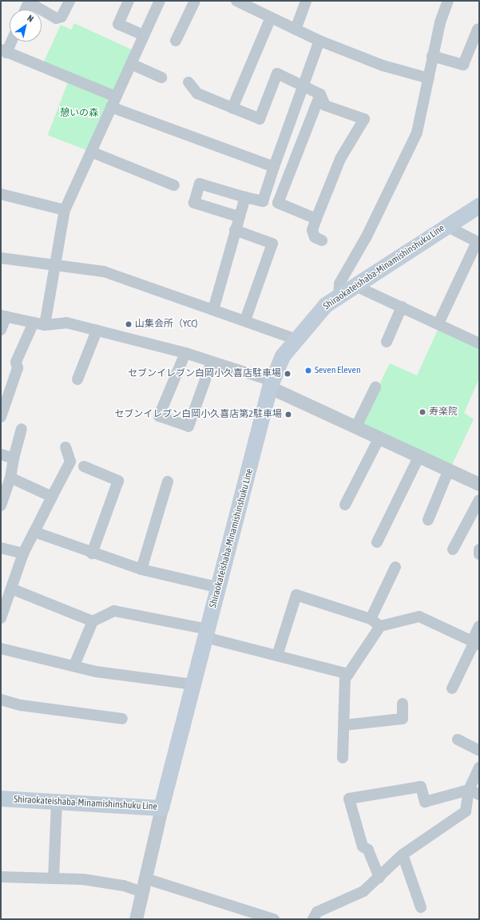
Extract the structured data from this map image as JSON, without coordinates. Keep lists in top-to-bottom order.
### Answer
{
  "streets": {
    "main road": ["Shiraokateishaba-Minamishinshuku Line"]
  },
  "parks": ["憩いの森"],
  "places": [
    "山集会所（YCC)",
    "Seven Eleven",
    "セブンイレブン白岡小久喜店駐車場",
    "寿楽院",
    "セブンイレブン白岡小久喜店第2駐車場"
  ],
  "north": "top right"
}
